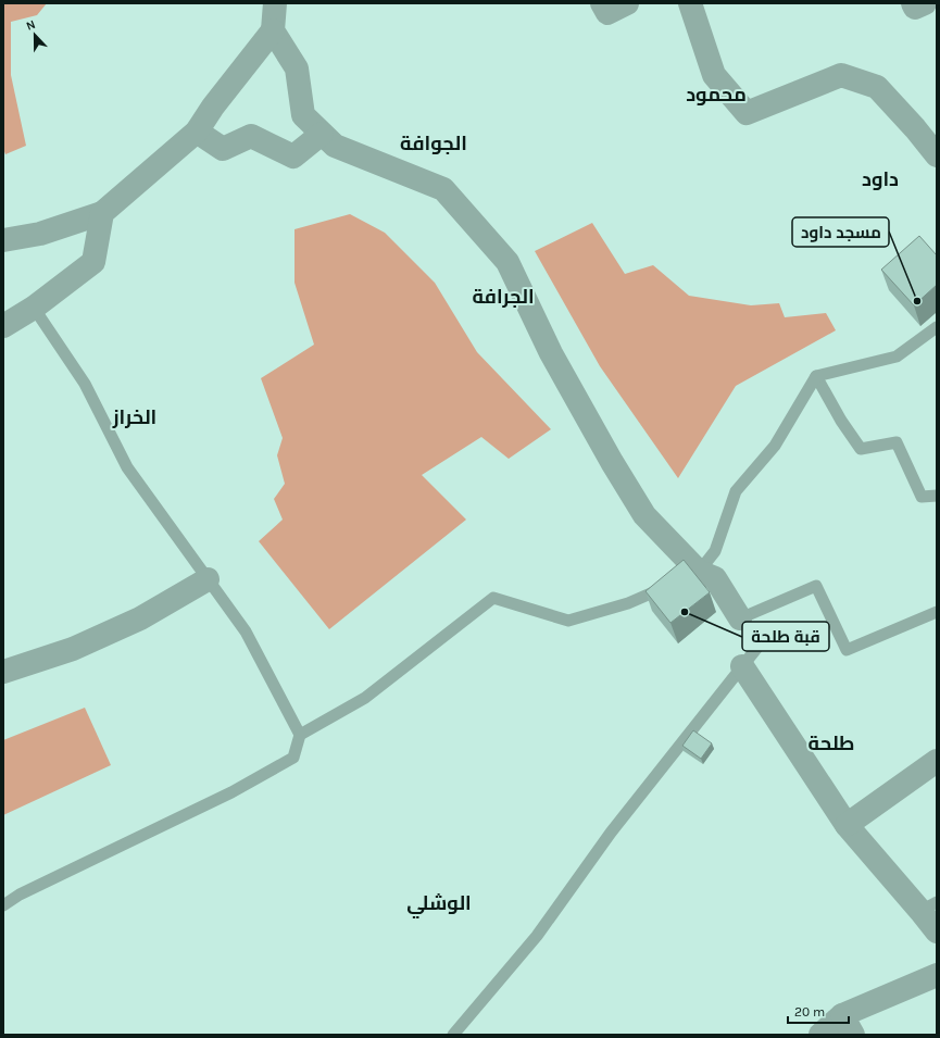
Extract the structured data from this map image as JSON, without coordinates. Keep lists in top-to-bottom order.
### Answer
{
  "districts": [
    "محمود",
    "الجوافة",
    "داود",
    "الجرافة",
    "الخراز",
    "طلحة",
    "الوشلي"
  ],
  "places": ["مسجد داود", "قبة طلحة"],
  "scale_bar": "20 m",
  "north": "top"
}
